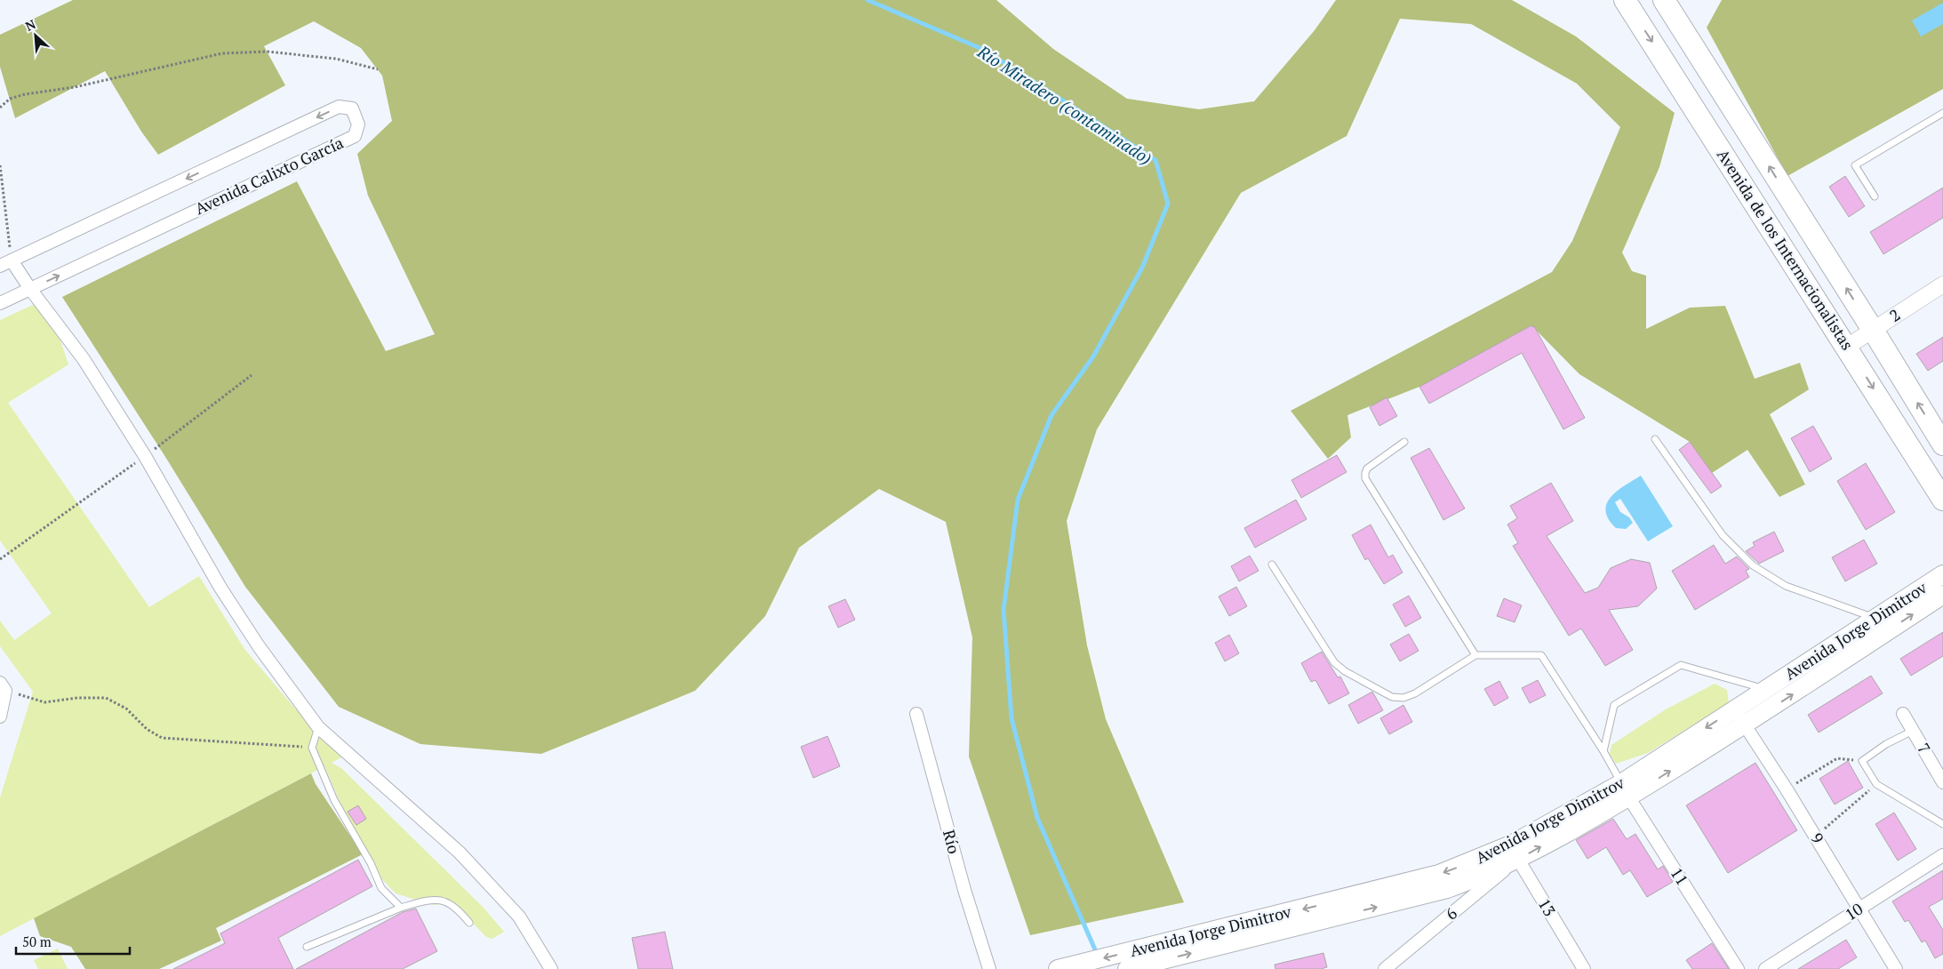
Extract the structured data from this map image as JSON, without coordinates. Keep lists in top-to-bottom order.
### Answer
{
  "streets": {
    "highway": ["Avenida de los Internacionalistas"],
    "main road": ["Avenida Jorge Dimitrov"],
    "street": [
      "Avenida Calixto García",
      "2",
      "7",
      "9",
      "Río",
      "11",
      "13",
      "10",
      "6"
    ]
  },
  "crossings": [
    ["Avenida de los Internacionalistas", "2"],
    ["Avenida Jorge Dimitrov", "9"],
    ["Avenida Jorge Dimitrov", "11"],
    ["Avenida Jorge Dimitrov", "13"],
    ["Avenida Jorge Dimitrov", "6"],
    ["9", "10"],
    ["13", "6"]
  ],
  "water": ["Río Miradero (contaminado)"],
  "scale_bar": "50 m",
  "north": "top left"
}
